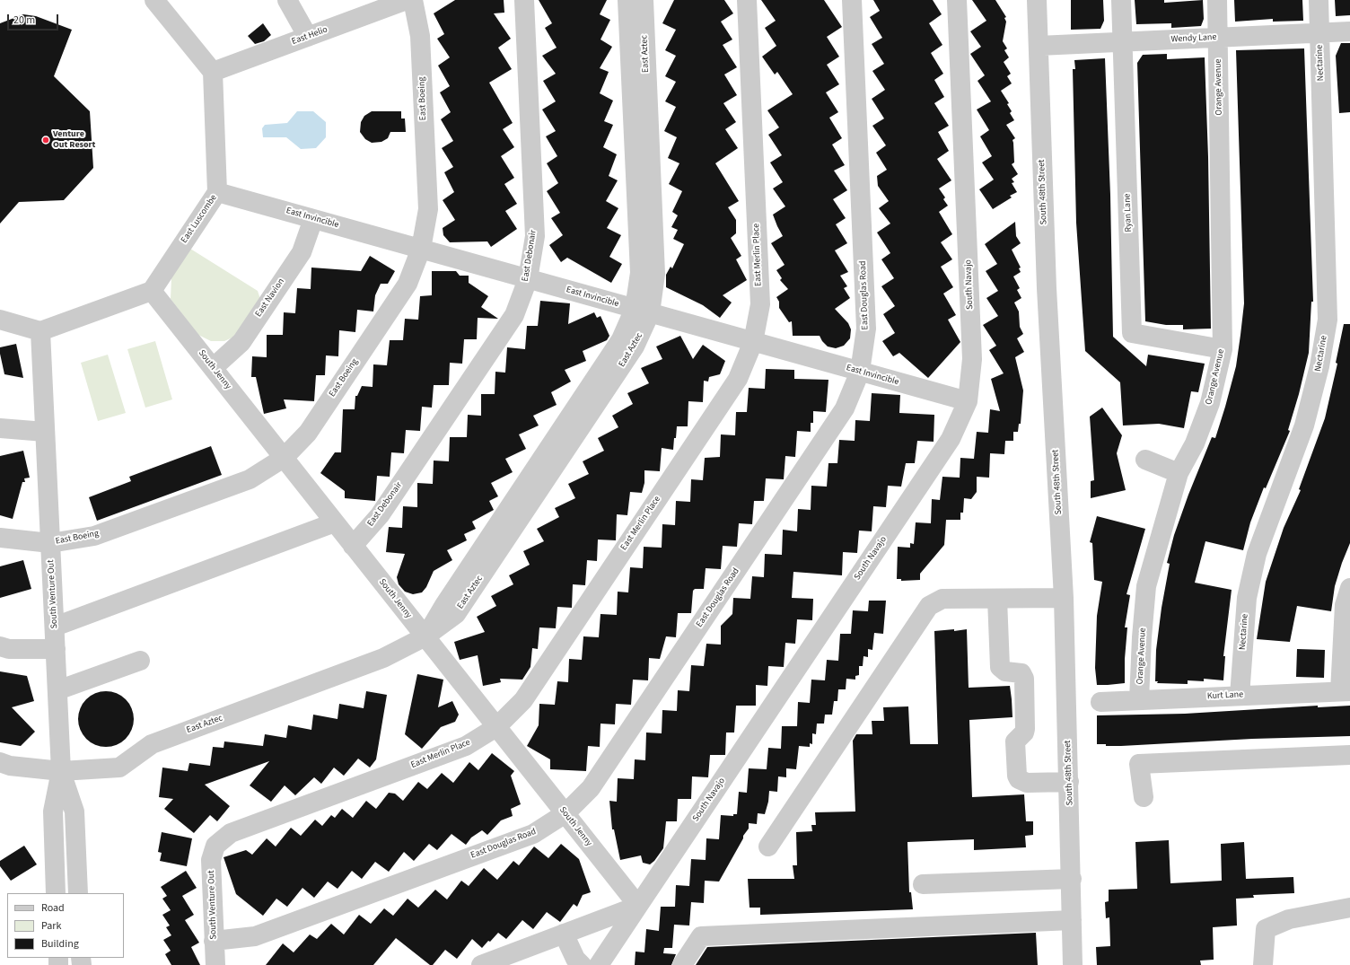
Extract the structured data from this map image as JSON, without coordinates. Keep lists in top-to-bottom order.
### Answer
{
  "streets": {
    "street": [
      "East Helio",
      "Wendy Lane",
      "East Aztec",
      "Nectarine",
      "Orange Avenue",
      "East Boeing",
      "South 48th Street",
      "Ryan Lane",
      "East Invincible",
      "East Luscombe",
      "East Merlin Place",
      "East Debonair",
      "South Navajo",
      "East Douglas Road",
      "East Navion",
      "South Jenny",
      "South Venture Out",
      "Kurt Lane"
    ]
  },
  "crossings": [
    ["East Helio", "East Luscombe"],
    ["Wendy Lane", "Nectarine"],
    ["Wendy Lane", "Orange Avenue"],
    ["Wendy Lane", "South 48th Street"],
    ["Wendy Lane", "Ryan Lane"],
    ["East Aztec", "East Invincible"],
    ["East Aztec", "South Jenny"],
    ["East Aztec", "South Venture Out"],
    ["Nectarine", "Kurt Lane"],
    ["Orange Avenue", "Ryan Lane"],
    ["Orange Avenue", "Kurt Lane"],
    ["East Boeing", "East Invincible"],
    ["East Boeing", "South Jenny"],
    ["East Boeing", "South Venture Out"],
    ["East Invincible", "East Luscombe"],
    ["East Invincible", "East Merlin Place"],
    ["East Invincible", "East Debonair"],
    ["East Invincible", "South Navajo"],
    ["East Invincible", "East Douglas Road"],
    ["East Invincible", "East Navion"],
    ["East Luscombe", "South Jenny"],
    ["East Merlin Place", "South Jenny"],
    ["East Merlin Place", "South Venture Out"],
    ["East Debonair", "South Jenny"],
    ["South Navajo", "South Jenny"],
    ["East Douglas Road", "South Jenny"],
    ["East Douglas Road", "South Venture Out"],
    ["East Navion", "South Jenny"]
  ],
  "places": ["Venture Out Resort"],
  "legend": ["Road", "Park", "Building"],
  "scale_bar": "20 m"
}
